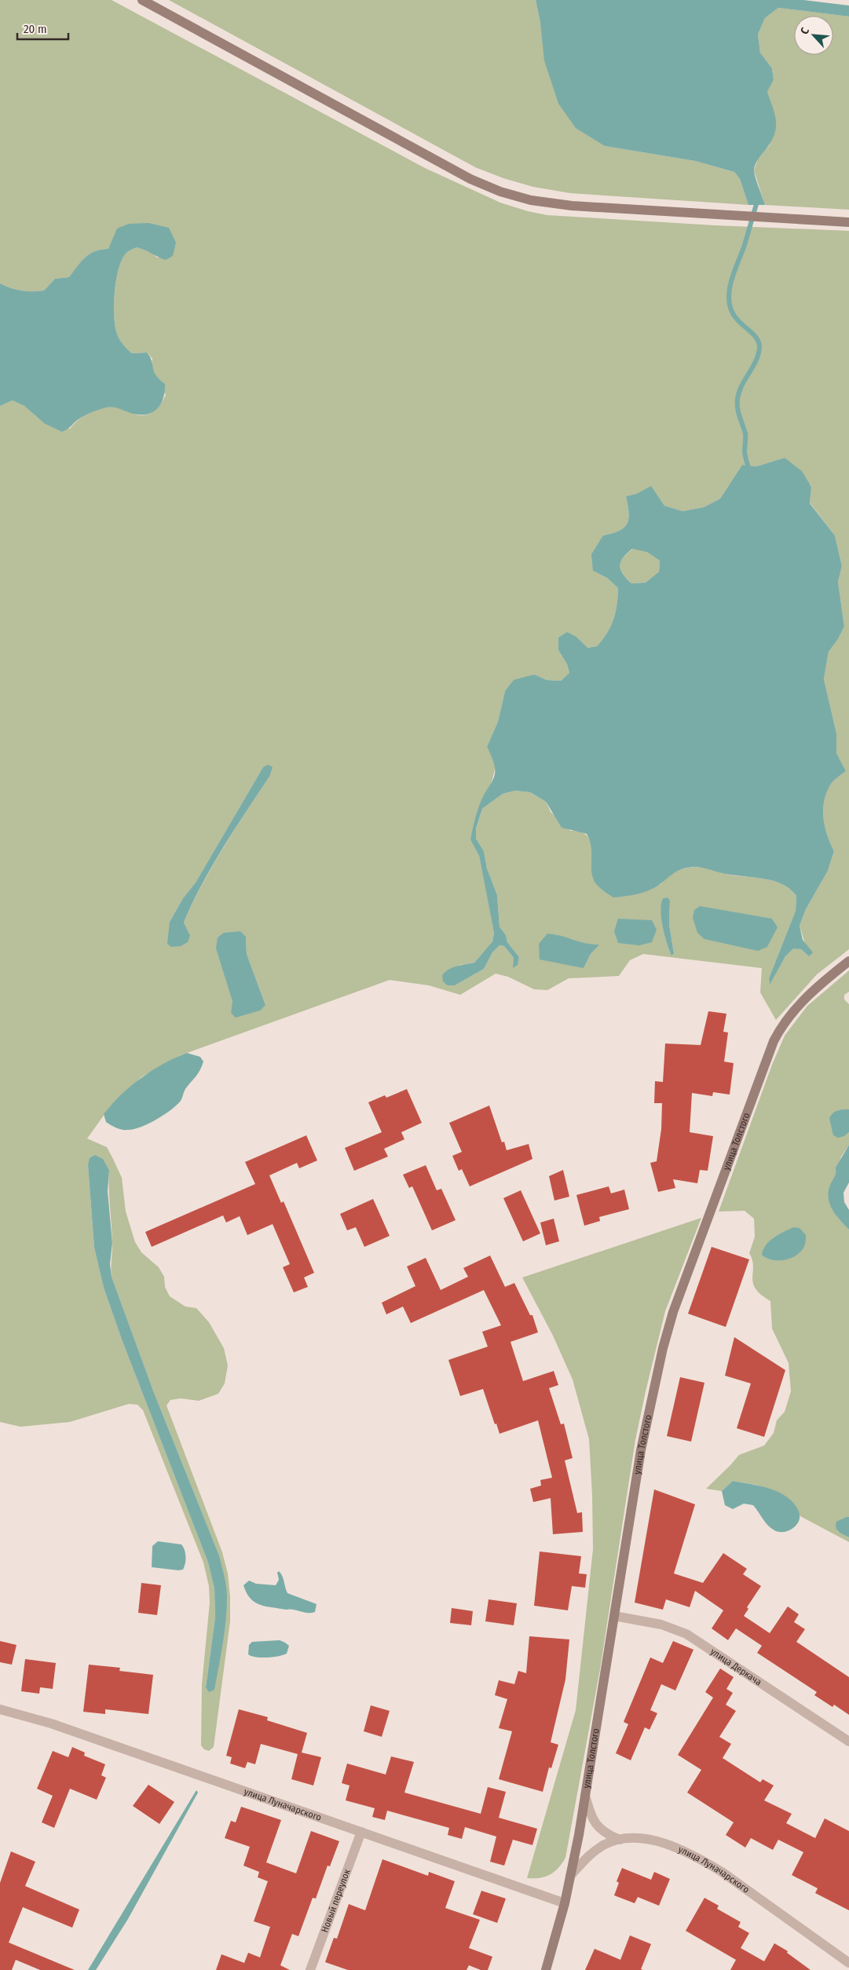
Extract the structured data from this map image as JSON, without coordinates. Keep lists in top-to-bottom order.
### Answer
{
  "streets": {
    "main road": ["улица Толстого"],
    "street": ["улица Деркача", "улица Луначарского", "Новый переулок"]
  },
  "crossings": [
    ["улица Толстого", "улица Деркача"],
    ["улица Толстого", "улица Луначарского"],
    ["улица Луначарского", "Новый переулок"]
  ],
  "scale_bar": "20 m",
  "north": "top left"
}
